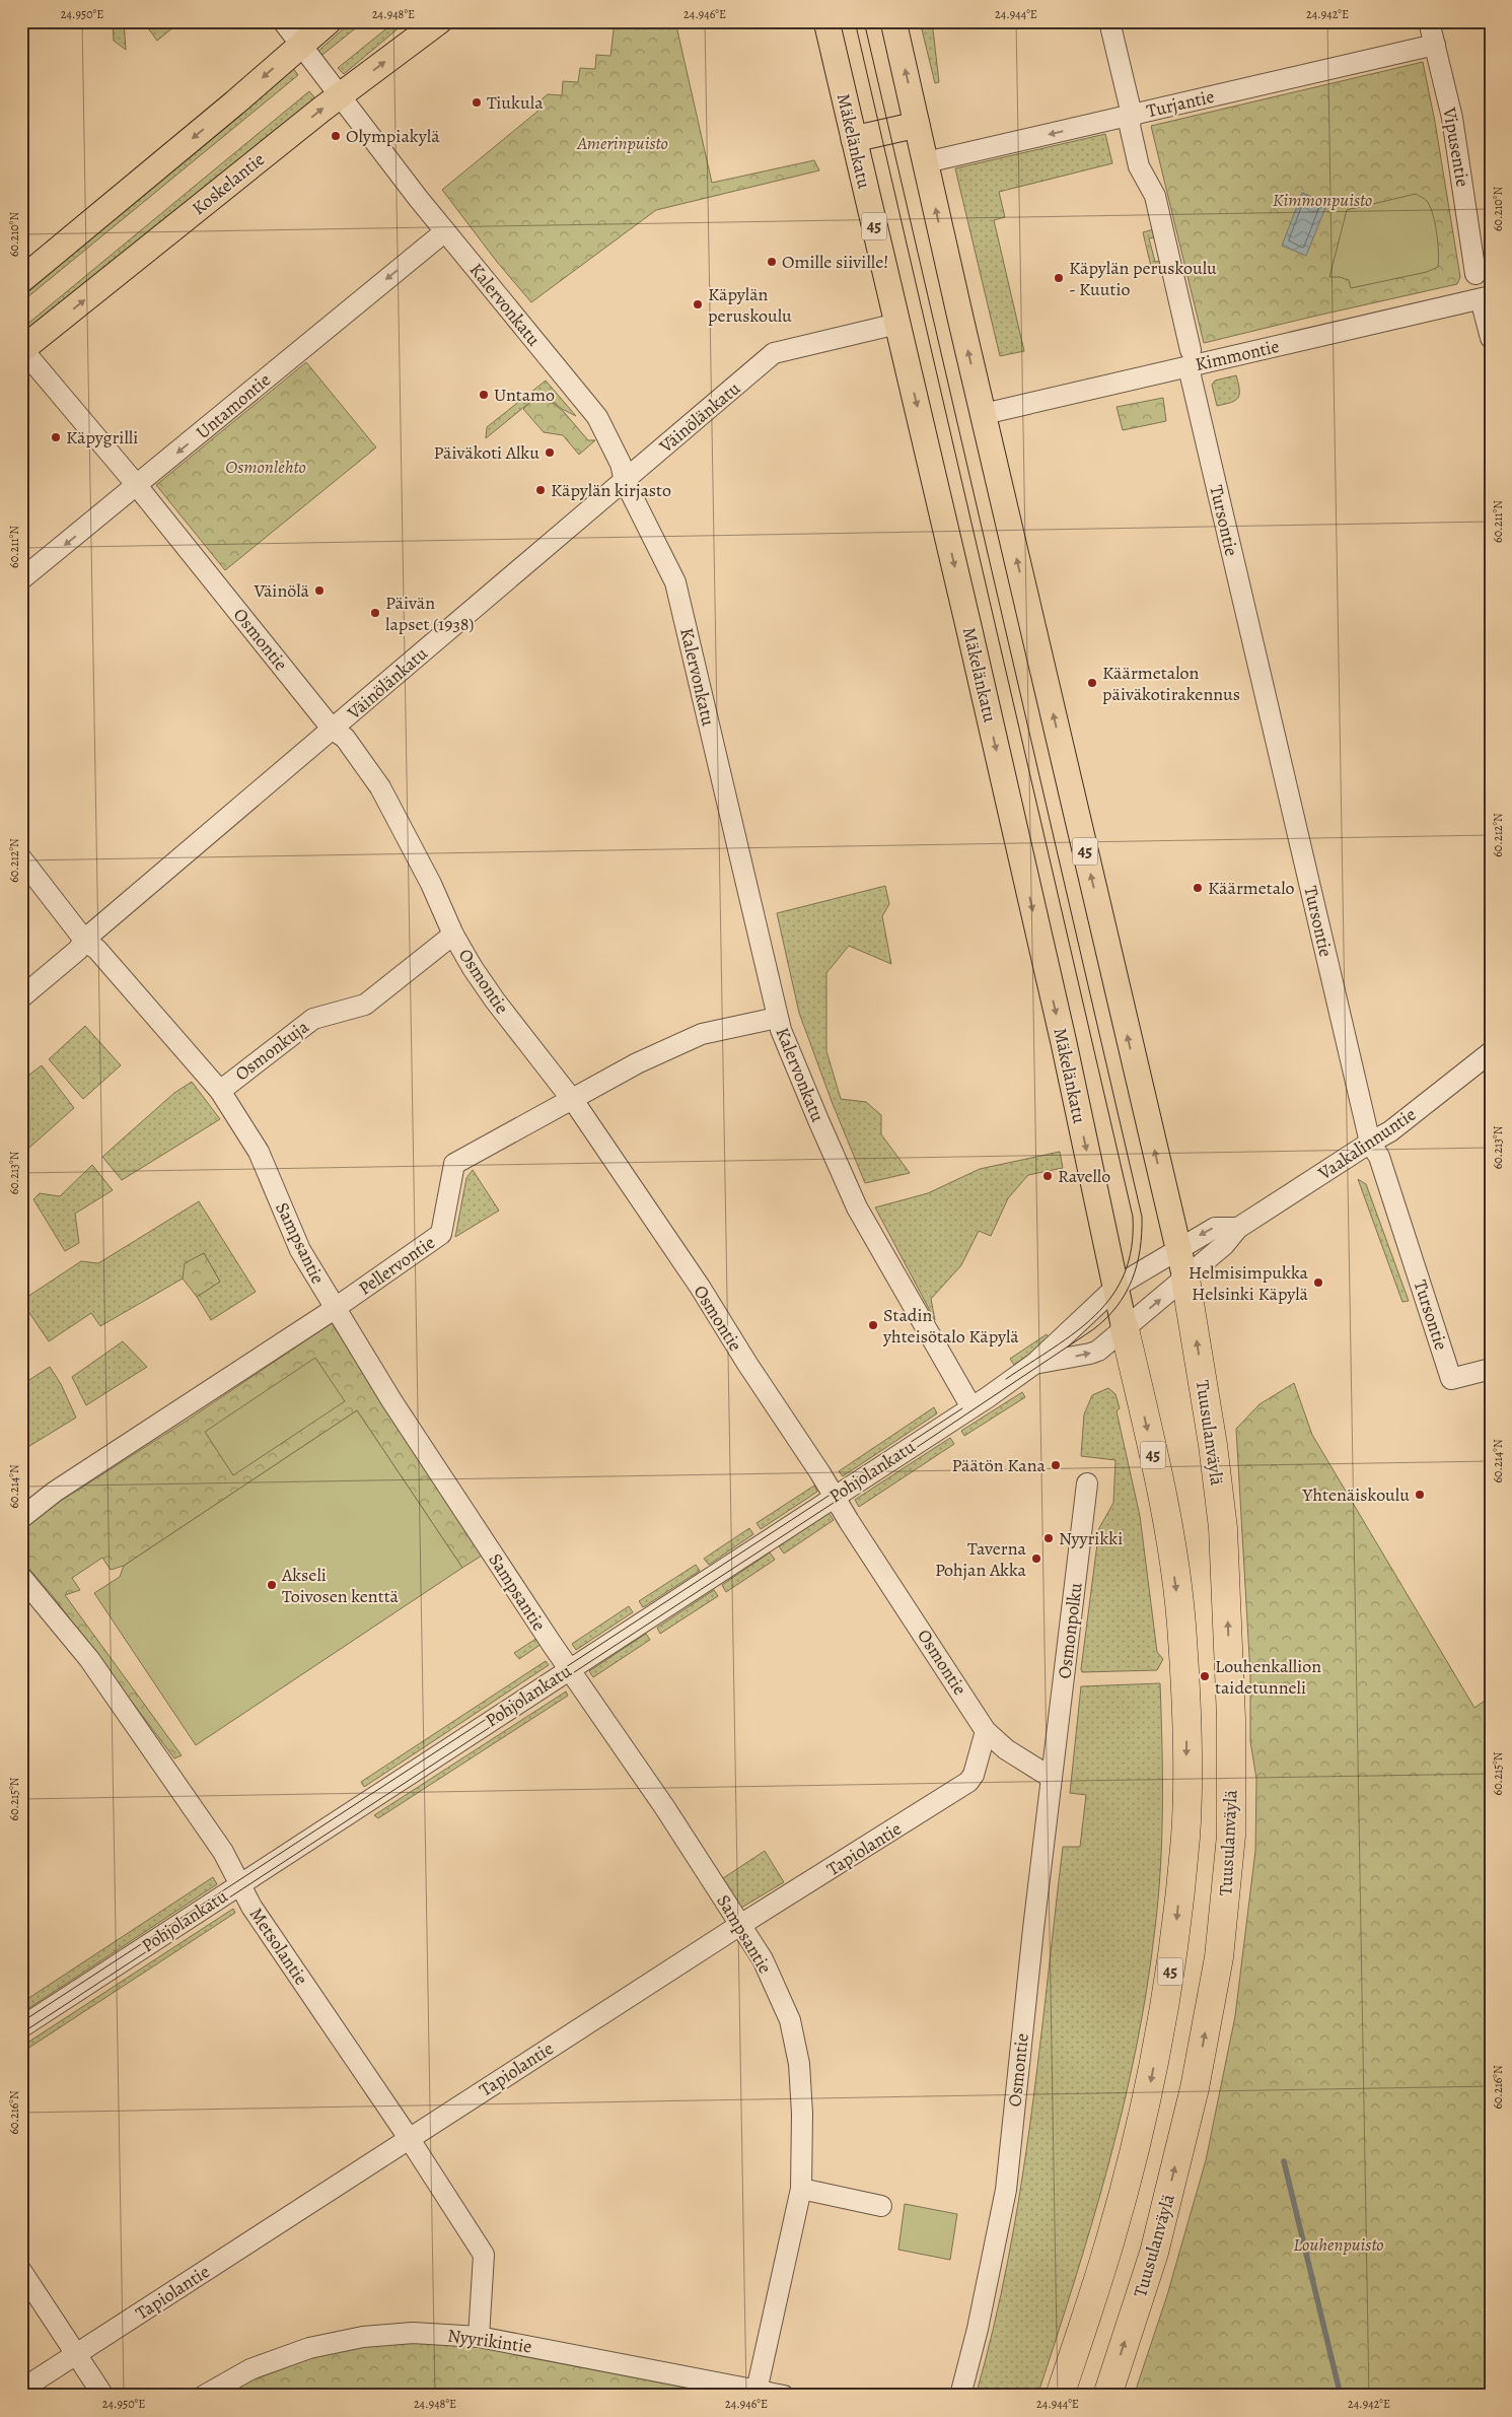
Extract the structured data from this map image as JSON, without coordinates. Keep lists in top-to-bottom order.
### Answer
{
  "streets": {
    "highway": ["45", "Tuusulanväylä"],
    "main road": ["Mäkelänkatu", "Koskelantie"],
    "street": [
      "Turjantie",
      "Vipusentie",
      "Kalervonkatu",
      "Kimmontie",
      "Untamontie",
      "Väinölänkatu",
      "Tursontie",
      "Osmontie",
      "Osmonkuja",
      "Vaakalinnuntie",
      "Sampsantie",
      "Pellervontie",
      "Pohjolankatu",
      "Osmonpolku",
      "Tapiolantie",
      "Metsolantie",
      "Nyyrikintie"
    ]
  },
  "crossings": [
    ["Turjantie", "Vipusentie"],
    ["Turjantie", "45"],
    ["Turjantie", "Tursontie"],
    ["Mäkelänkatu", "45"],
    ["Mäkelänkatu", "Väinölänkatu"],
    ["Mäkelänkatu", "Pohjolankatu"],
    ["Koskelantie", "Kalervonkatu"],
    ["Koskelantie", "Osmontie"],
    ["45", "Kimmontie"],
    ["45", "Vaakalinnuntie"],
    ["45", "Tuusulanväylä"],
    ["45", "Pohjolankatu"],
    ["Kalervonkatu", "Untamontie"],
    ["Kalervonkatu", "Väinölänkatu"],
    ["Kalervonkatu", "Pellervontie"],
    ["Kalervonkatu", "Pohjolankatu"],
    ["Kimmontie", "Tursontie"],
    ["Untamontie", "Osmontie"],
    ["Väinölänkatu", "Osmontie"],
    ["Väinölänkatu", "Sampsantie"],
    ["Tursontie", "Vaakalinnuntie"],
    ["Osmontie", "Osmonkuja"],
    ["Osmontie", "Pellervontie"],
    ["Osmontie", "Pohjolankatu"],
    ["Osmontie", "Osmonpolku"],
    ["Osmontie", "Tapiolantie"],
    ["Osmonkuja", "Sampsantie"],
    ["Vaakalinnuntie", "Tuusulanväylä"],
    ["Vaakalinnuntie", "Pohjolankatu"],
    ["Sampsantie", "Pellervontie"],
    ["Sampsantie", "Pohjolankatu"],
    ["Sampsantie", "Tapiolantie"],
    ["Sampsantie", "Nyyrikintie"],
    ["Tuusulanväylä", "Pohjolankatu"],
    ["Pohjolankatu", "Metsolantie"],
    ["Tapiolantie", "Metsolantie"],
    ["Metsolantie", "Nyyrikintie"]
  ],
  "one_way": ["Turjantie", "Untamontie"],
  "parks": [
    "Amerinpuisto",
    "Kimmonpuisto",
    "Osmonlehto",
    "Louhenpuisto"
  ],
  "places": [
    "Tiukula",
    "Olympiakylä",
    "Omille siiville!",
    "Käpylän peruskoulu - Kuutio",
    "Käpylän peruskoulu",
    "Untamo",
    "Käpygrilli",
    "Päiväkoti Alku",
    "Käpylän kirjasto",
    "Väinölä",
    "Päivän lapset (1938)",
    "Käärmetalon päiväkotirakennus",
    "Käärmetalo",
    "Ravello",
    "Helmisimpukka Helsinki Käpylä",
    "Stadin yhteisötalo Käpylä",
    "Päätön Kana",
    "Yhtenäiskoulu",
    "Nyyrikki",
    "Taverna Pohjan Akka",
    "Akseli Toivosen kenttä",
    "Louhenkallion taidetunneli"
  ],
  "coordinates": [
    "24.950°E",
    "24.948°E",
    "24.946°E",
    "24.944°E",
    "24.942°E",
    "60.210°N",
    "60.211°N",
    "60.212°N",
    "60.213°N",
    "60.214°N",
    "60.215°N",
    "60.216°N"
  ]
}
